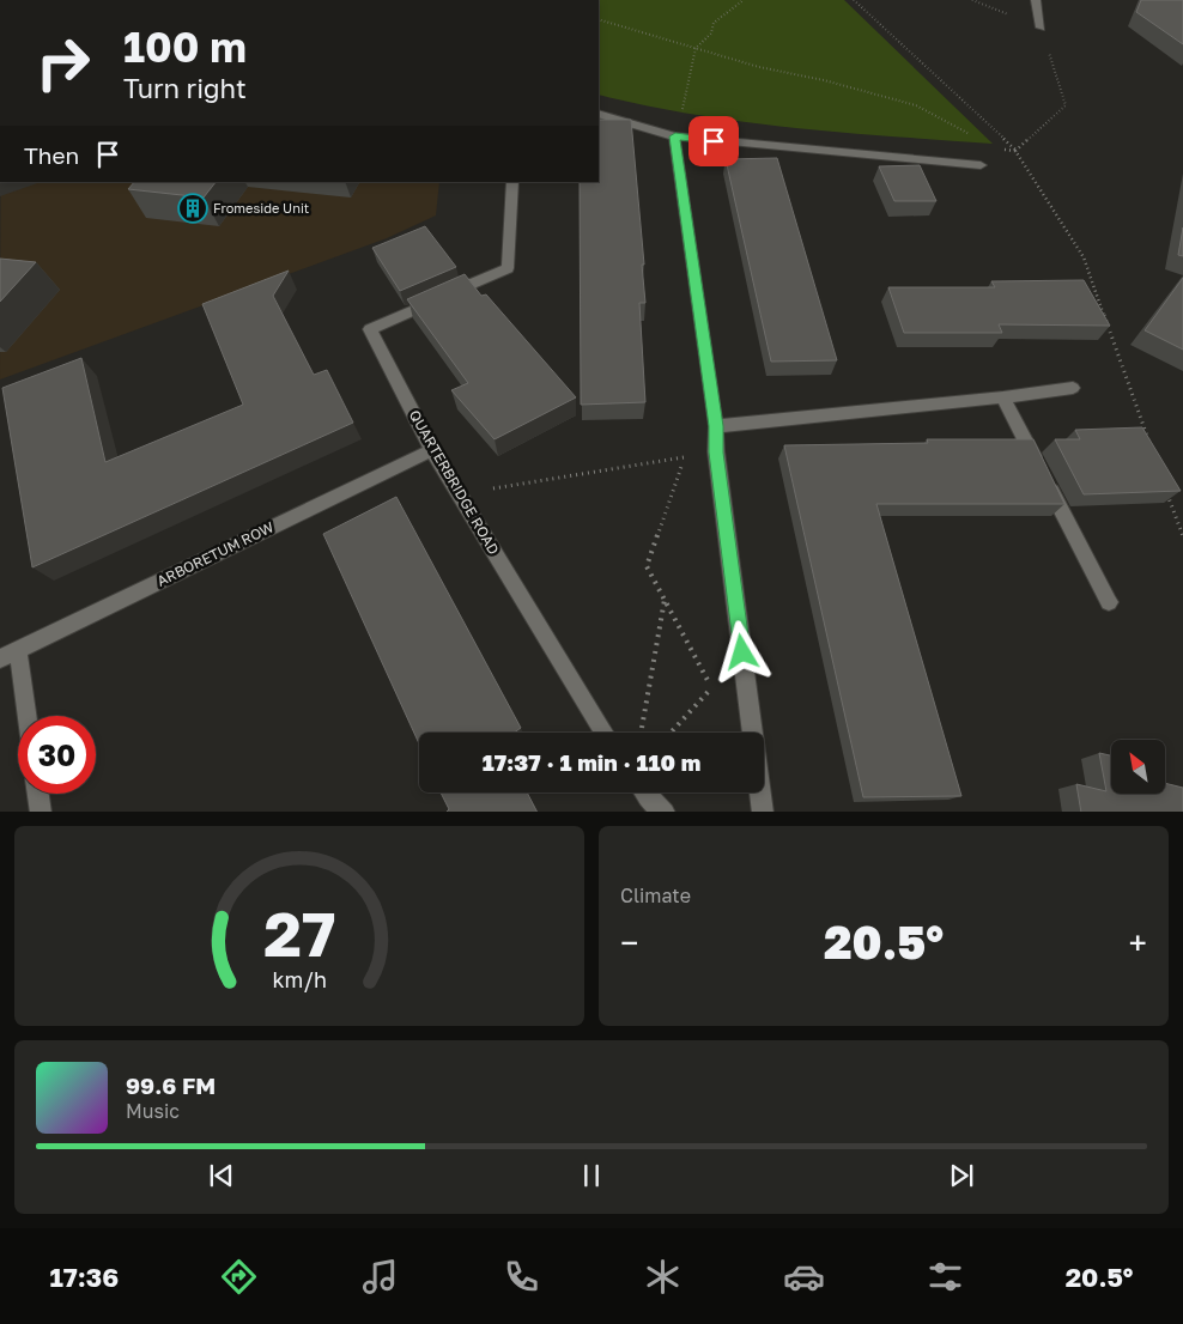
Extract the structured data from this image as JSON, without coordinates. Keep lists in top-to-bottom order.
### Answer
{
  "streets": {
    "street": ["QUARTERBRIDGE ROAD", "ARBORETUM ROW"]
  },
  "crossings": [
    ["QUARTERBRIDGE ROAD", "ARBORETUM ROW"]
  ],
  "places": {
    "building": ["Fromeside Unit"]
  },
  "north": "top left",
  "page": {
    "turn": ["100 m", "Turn right"],
    "then": "Then",
    "limit": "30",
    "trip": "17:37 · 1 min · 110 m",
    "tile": "Climate",
    "heat": ["−", "20.5°", "+"],
    "song": ["99.6 FM", "Music"],
    "tabs": ["17:36", "20.5°"],
    "gauge": ["27", "km/h"]
  }
}
